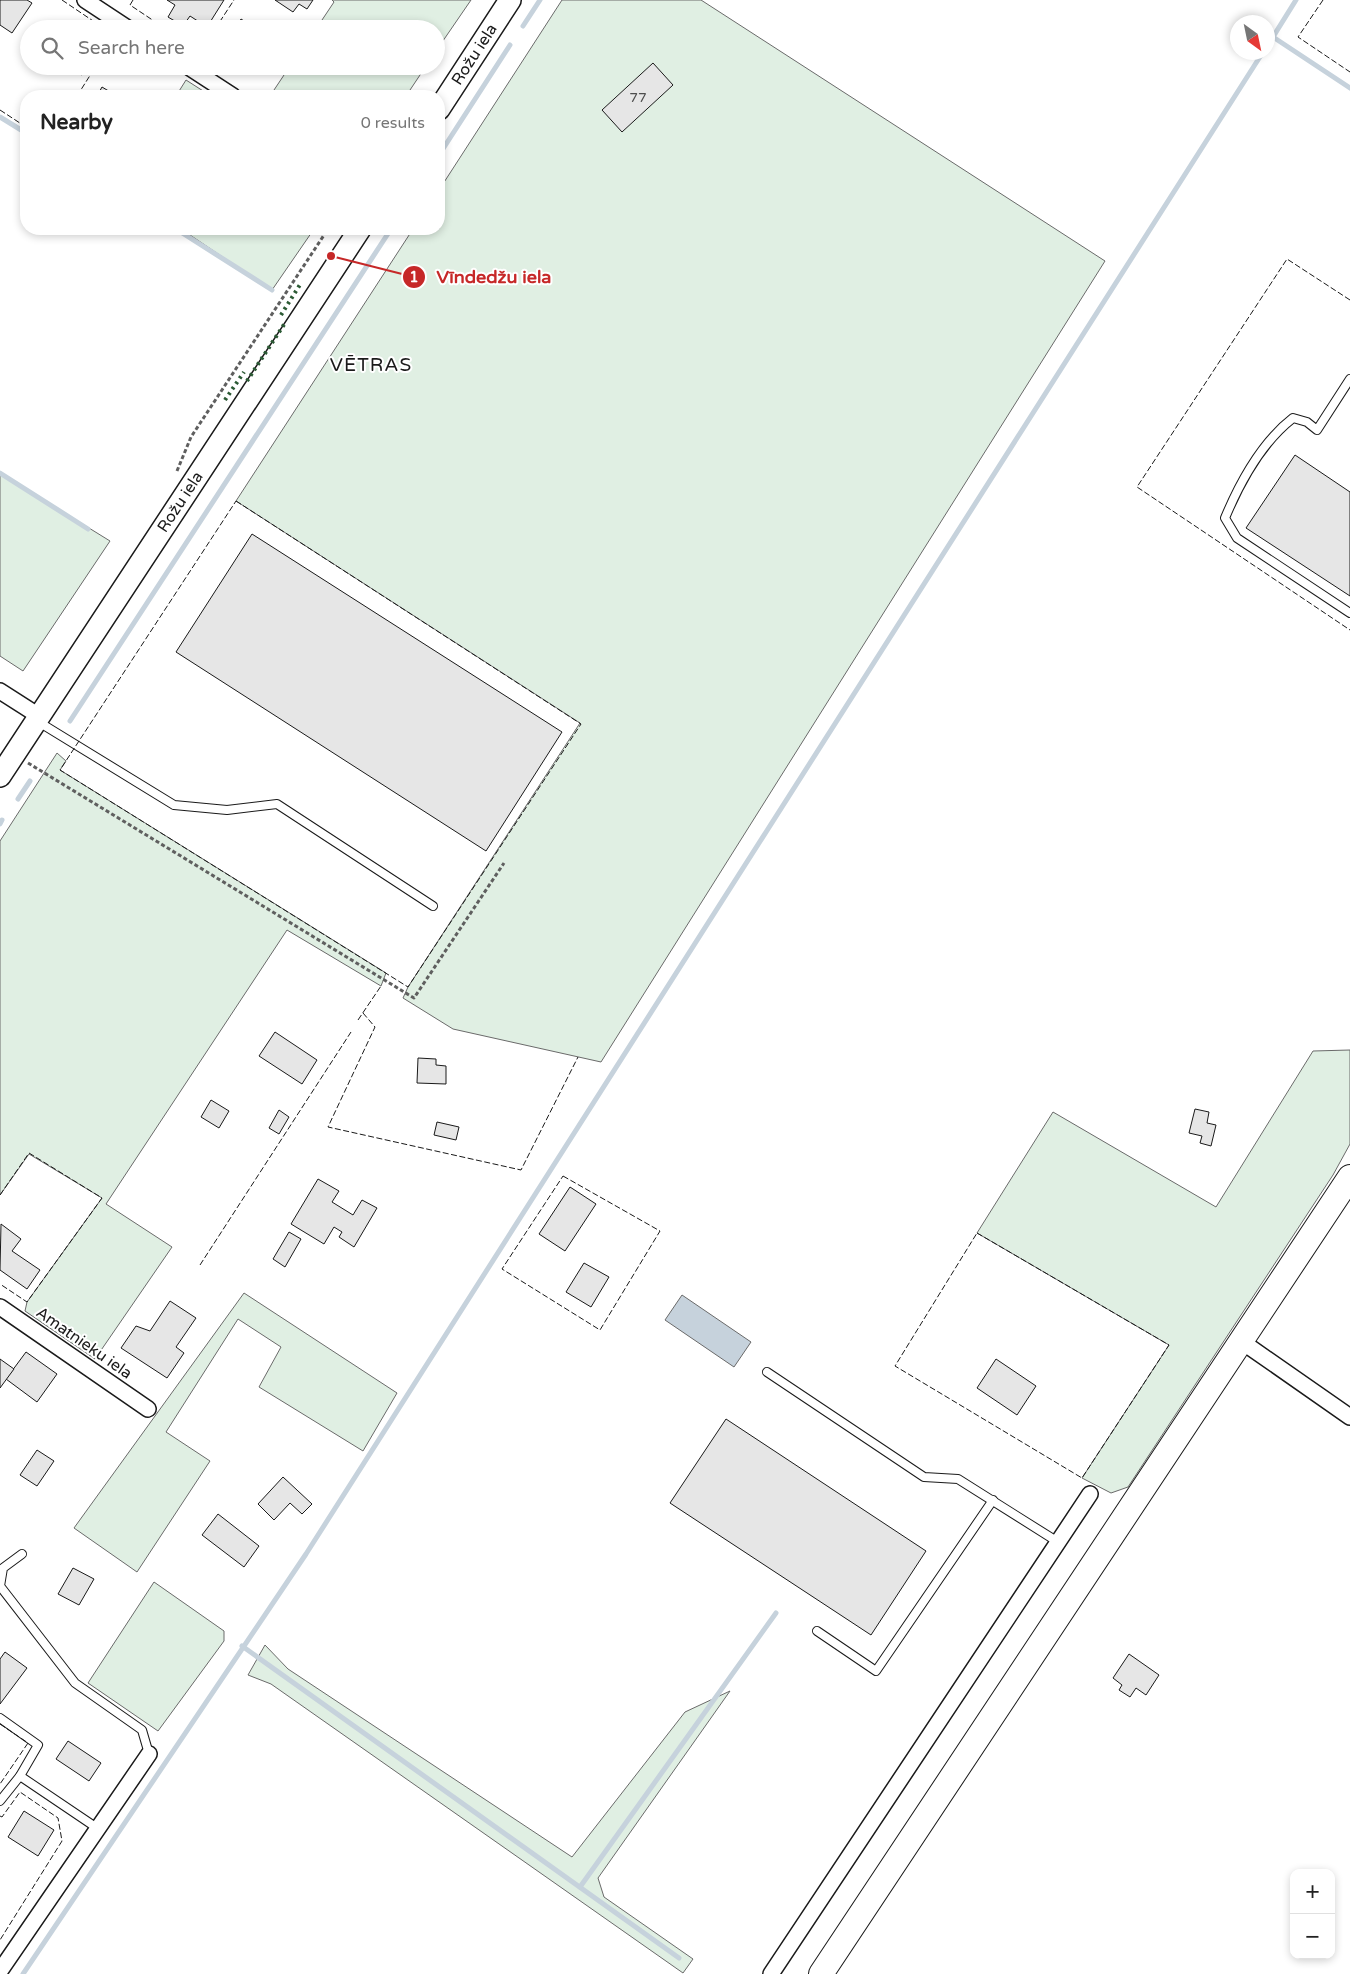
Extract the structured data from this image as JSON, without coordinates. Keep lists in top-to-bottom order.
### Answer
{
  "streets": {
    "street": ["Rožu iela", "Amatnieku iela"]
  },
  "districts": ["VĒTRAS"],
  "places": ["Vīndedžu iela"],
  "house_numbers": ["77"],
  "north": "bottom right",
  "page": {
    "search": "Search here",
    "heading": ["Nearby", "0 results"],
    "map_buttons": ["+", "−"]
  }
}
